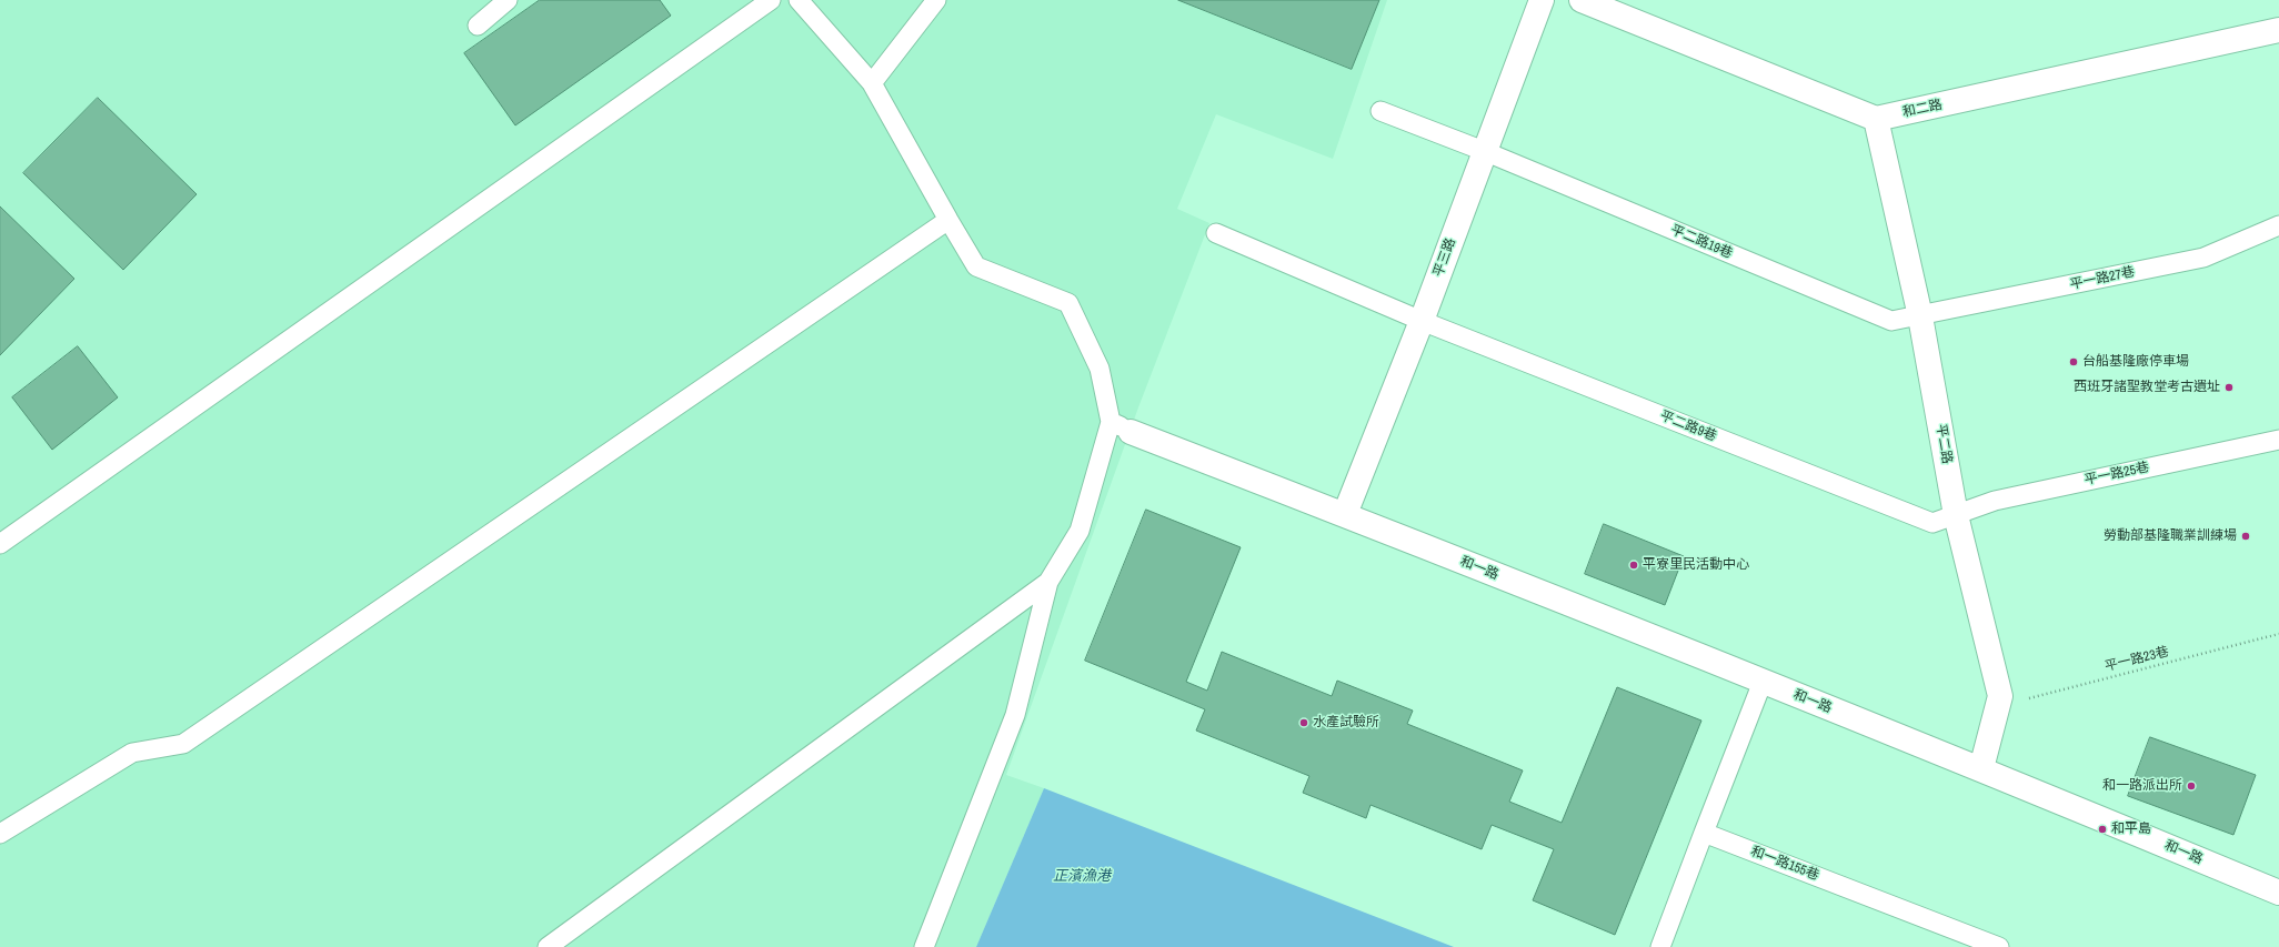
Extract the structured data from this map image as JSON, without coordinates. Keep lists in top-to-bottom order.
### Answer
{
  "streets": {
    "street": [
      "和二路",
      "平三路",
      "平二路",
      "和一路"
    ],
    "lane": [
      "平二路19巷",
      "平一路27巷",
      "平二路9巷",
      "平一路25巷",
      "和一路155巷"
    ],
    "path": ["平一路23巷"]
  },
  "crossings": [
    ["和二路", "平二路"],
    ["平二路19巷", "平三路"],
    ["平二路19巷", "平一路27巷"],
    ["平二路19巷", "平二路"],
    ["平三路", "平二路9巷"],
    ["平三路", "和一路"],
    ["平一路27巷", "平二路"],
    ["平二路9巷", "平二路"],
    ["平二路9巷", "平一路25巷"],
    ["平二路", "平一路25巷"],
    ["平二路", "和一路"],
    ["平二路", "平一路23巷"]
  ],
  "water": ["正濱漁港"],
  "places": [
    "台船基隆廠停車場",
    "西班牙諸聖教堂考古遺址",
    "勞動部基隆職業訓練場",
    "平寮里民活動中心",
    "水產試驗所",
    "和一路派出所",
    "和平島"
  ]
}
